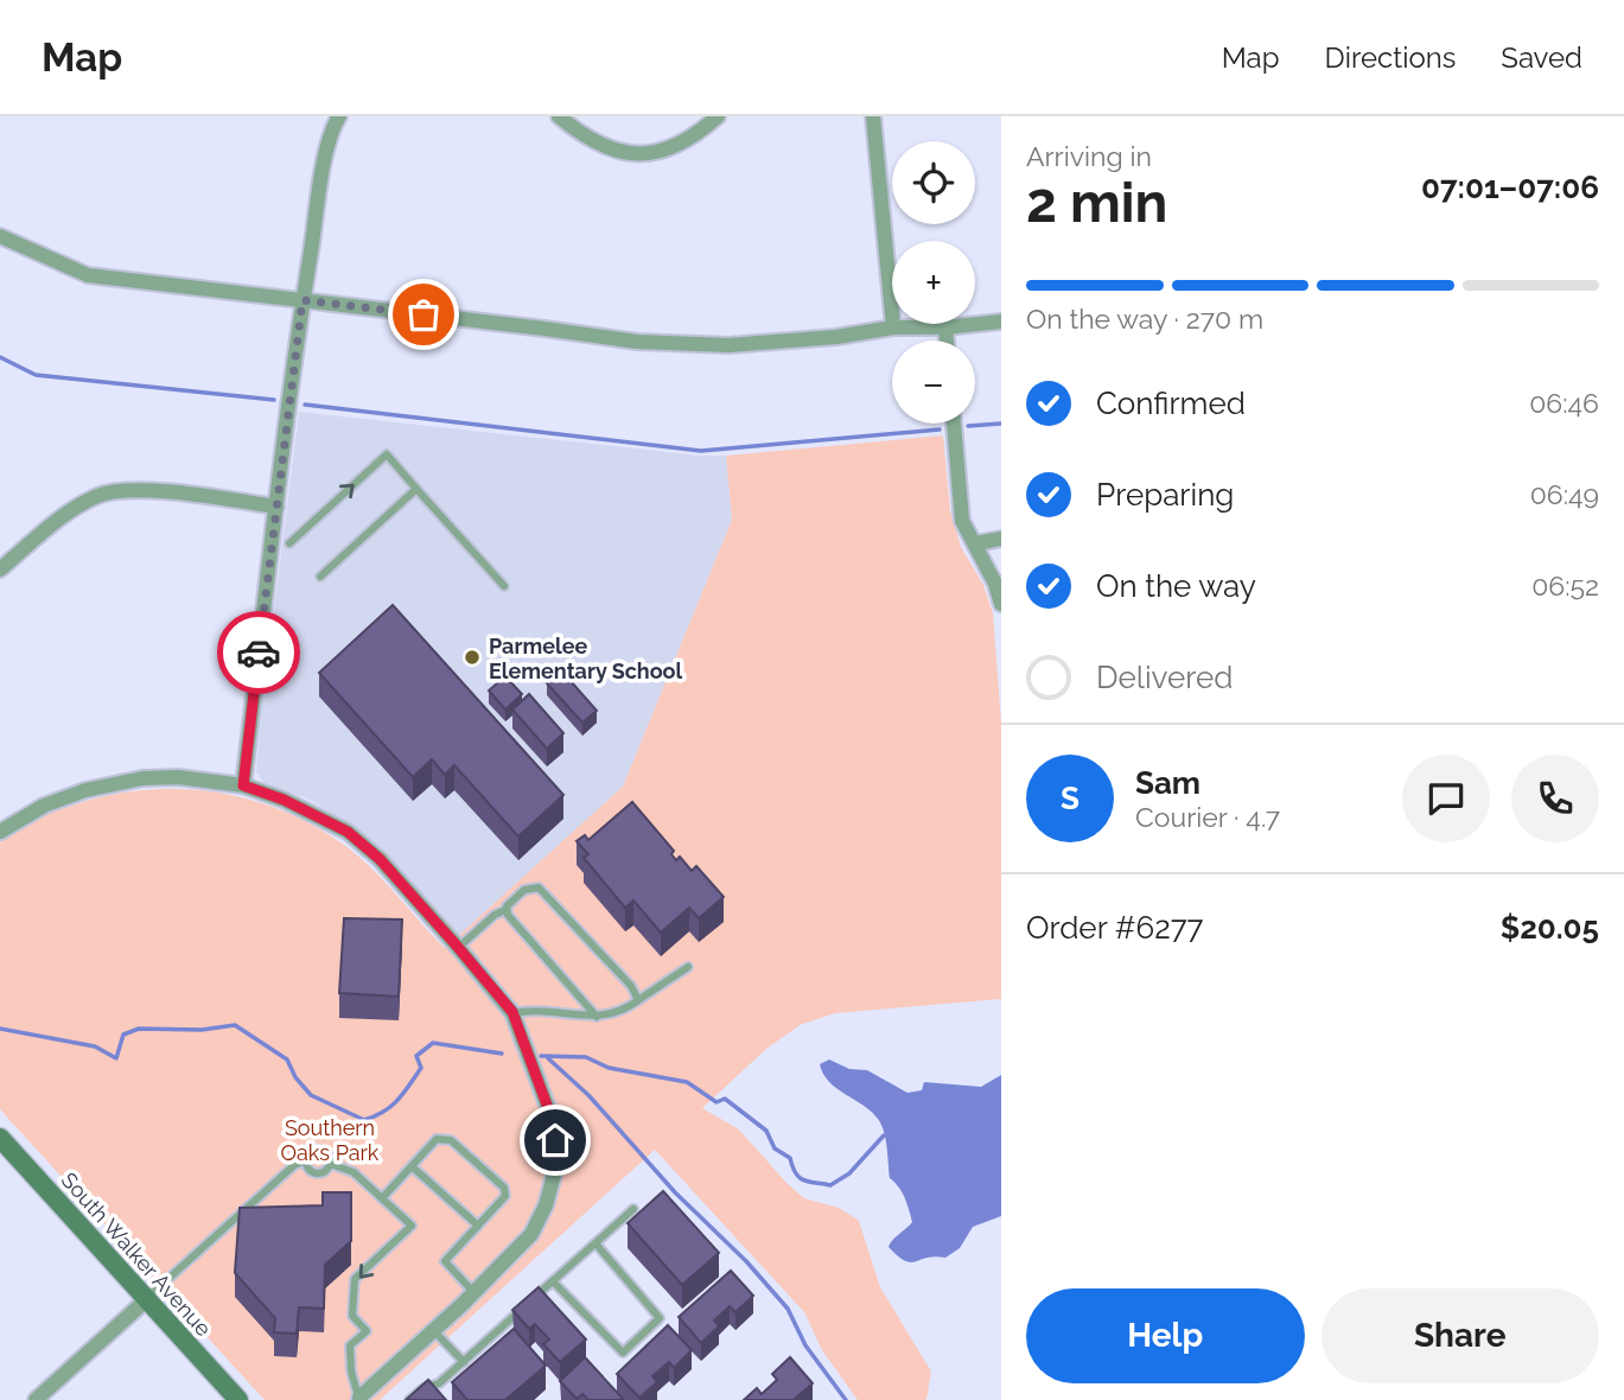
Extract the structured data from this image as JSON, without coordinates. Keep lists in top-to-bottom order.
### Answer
{
  "streets": {
    "main road": ["South Walker Avenue"]
  },
  "parks": ["Southern Oaks Park"],
  "places": ["Parmelee Elementary School"],
  "page": {
    "header": "Map",
    "nav": ["Map", "Directions", "Saved"],
    "heading": ["2 min", "Arriving in", "07:01–07:06"],
    "panel": [
      "Sam",
      "Courier · 4.7",
      "Order #6277",
      "$20.05"
    ],
    "map_buttons": ["+", "−"],
    "bar": "On the way · 270 m",
    "list": [
      ["Confirmed", "06:46"],
      ["Preparing", "06:49"],
      ["On the way", "06:52"],
      "Delivered"
    ],
    "round": "S",
    "buttons": ["Help", "Share"]
  }
}
